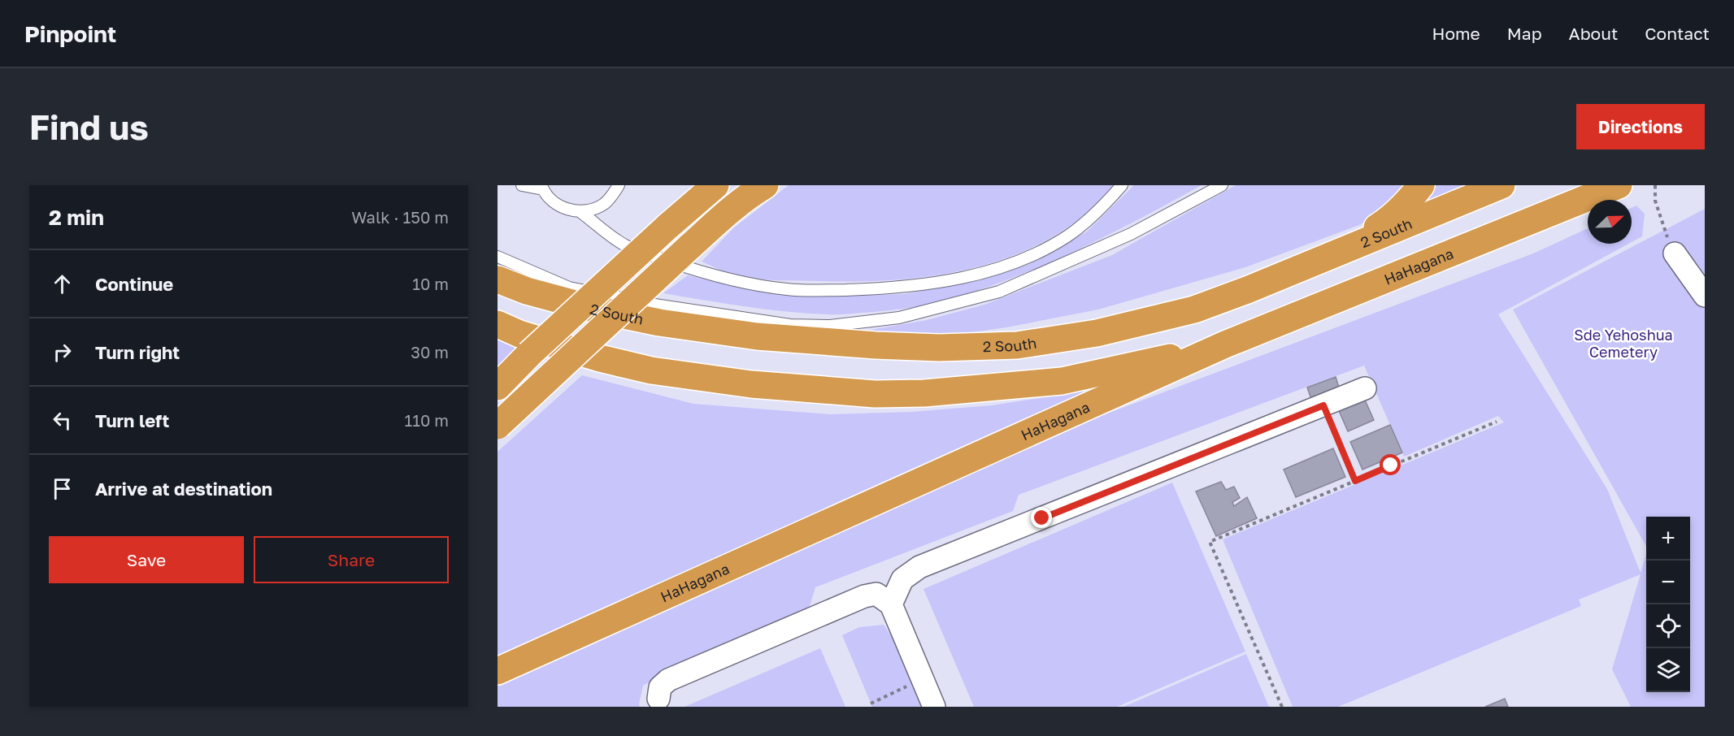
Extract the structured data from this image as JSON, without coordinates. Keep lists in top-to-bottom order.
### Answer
{
  "streets": {
    "highway": ["2 South", "HaHagana"]
  },
  "parks": ["Sde Yehoshua Cemetery"],
  "north": "top right",
  "page": {
    "header": "Pinpoint",
    "nav": [
      "Home",
      "Map",
      "About",
      "Contact"
    ],
    "buttons": [
      "Directions",
      ["Save", "Share"]
    ],
    "title": "Find us",
    "heading": ["2 min", "Walk · 150 m"],
    "list": [
      ["Continue", "10 m"],
      ["Turn right", "30 m"],
      ["Turn left", "110 m"],
      "Arrive at destination"
    ],
    "map_buttons": ["+", "−"]
  }
}
